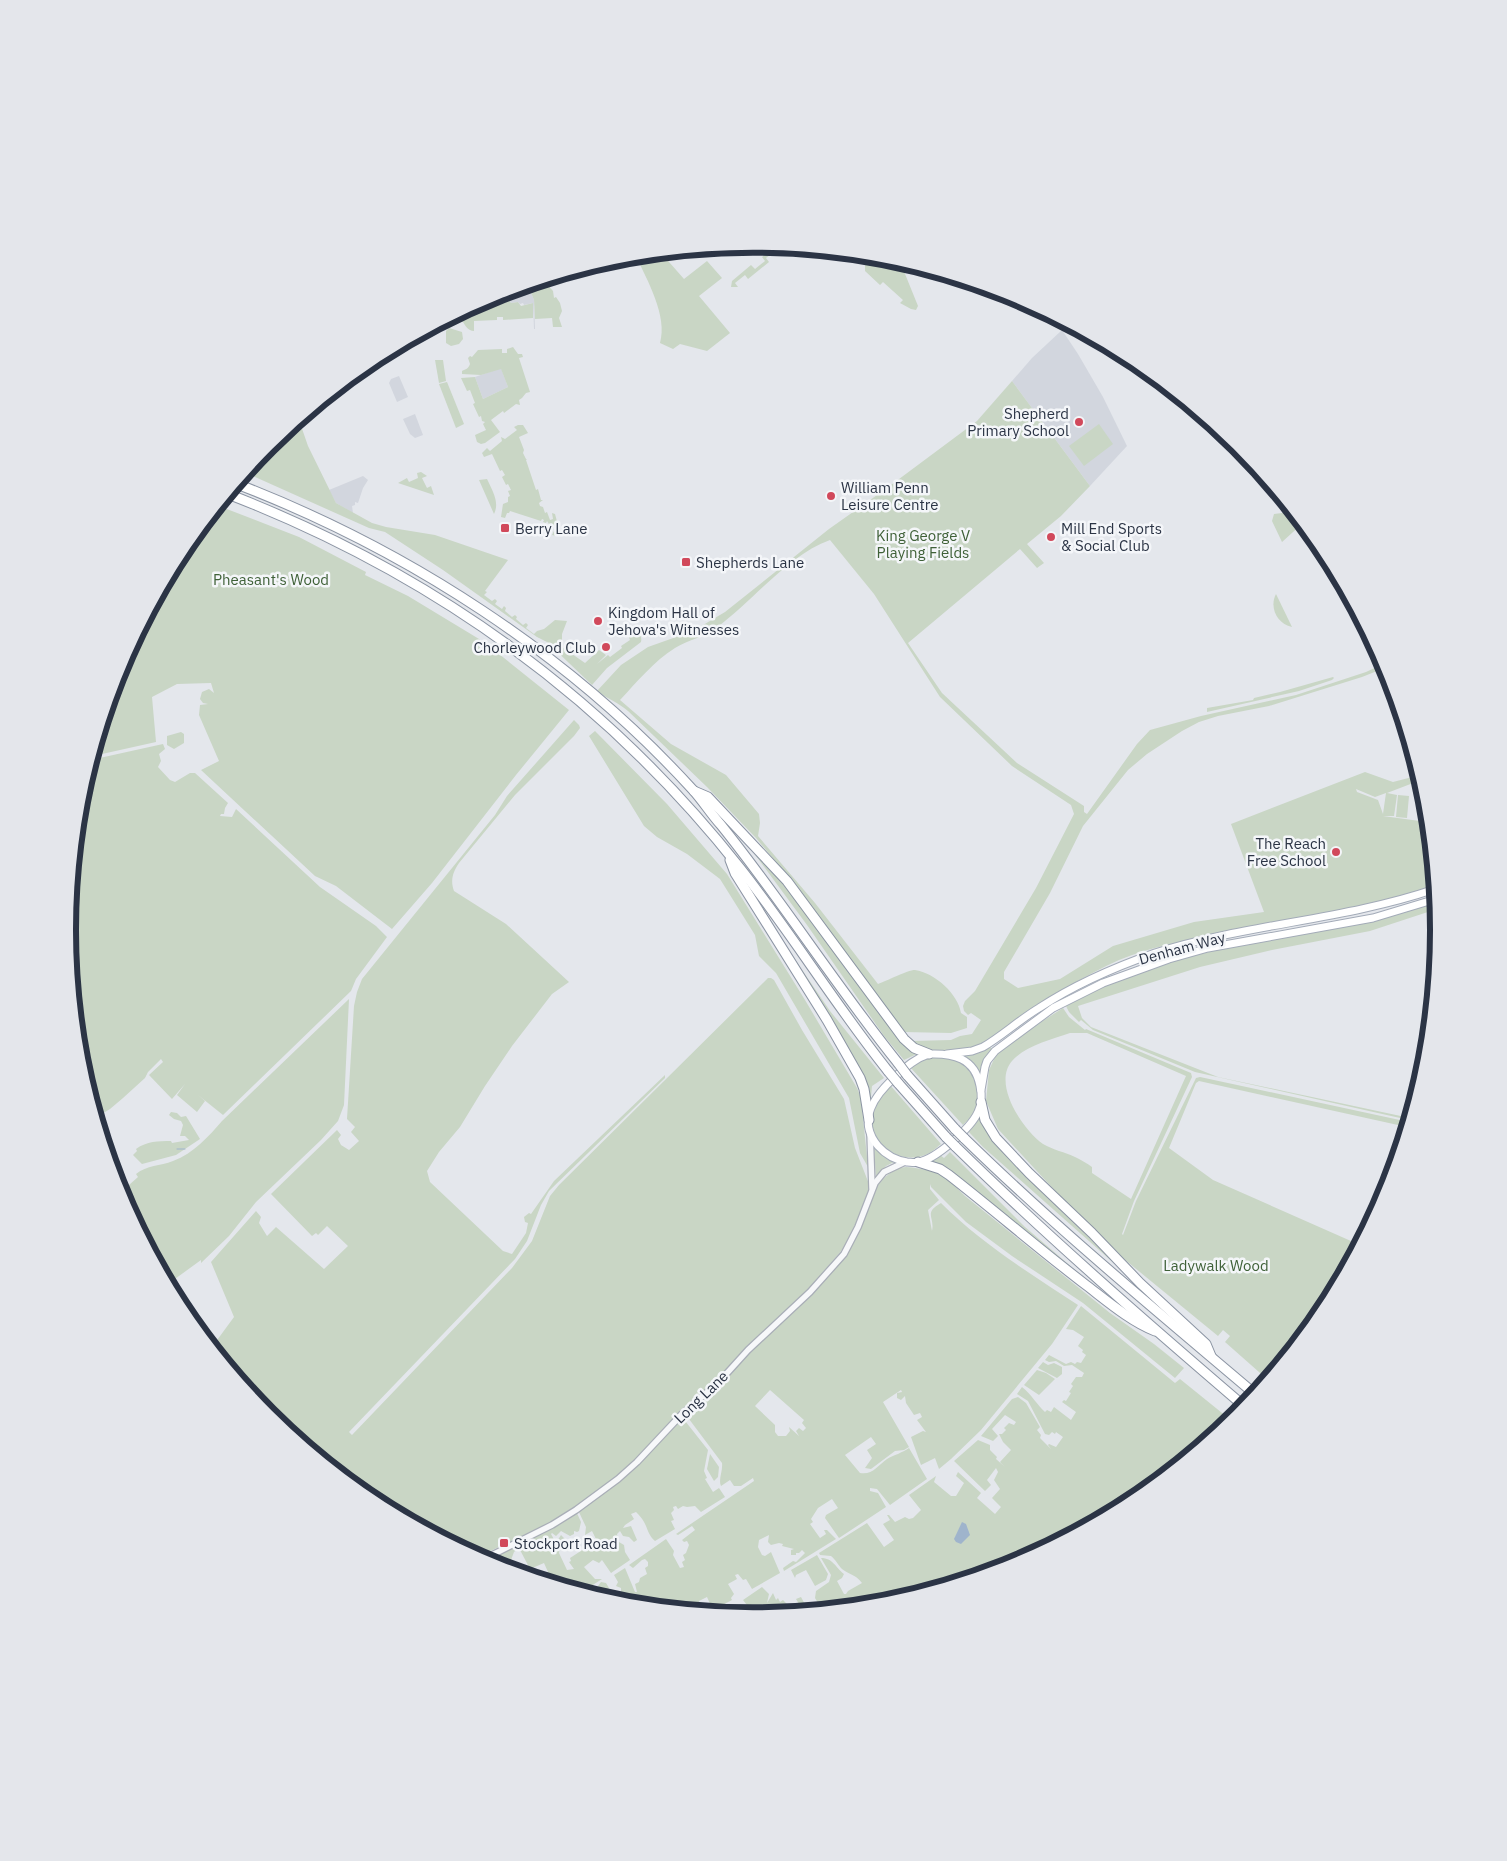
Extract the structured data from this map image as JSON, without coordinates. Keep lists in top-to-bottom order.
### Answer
{
  "streets": {
    "main road": ["Denham Way"],
    "street": ["Long Lane"]
  },
  "crossings": [
    ["Denham Way", "Long Lane"]
  ],
  "parks": ["King George V Playing Fields", "Pheasant's Wood", "Ladywalk Wood"],
  "places": {
    "other": [
      "Shepherd Primary School",
      "William Penn Leisure Centre",
      "Mill End Sports & Social Club",
      "Kingdom Hall of Jehova's Witnesses",
      "Chorleywood Club",
      "The Reach Free School"
    ],
    "transit": ["Berry Lane", "Shepherds Lane", "Stockport Road"]
  }
}
